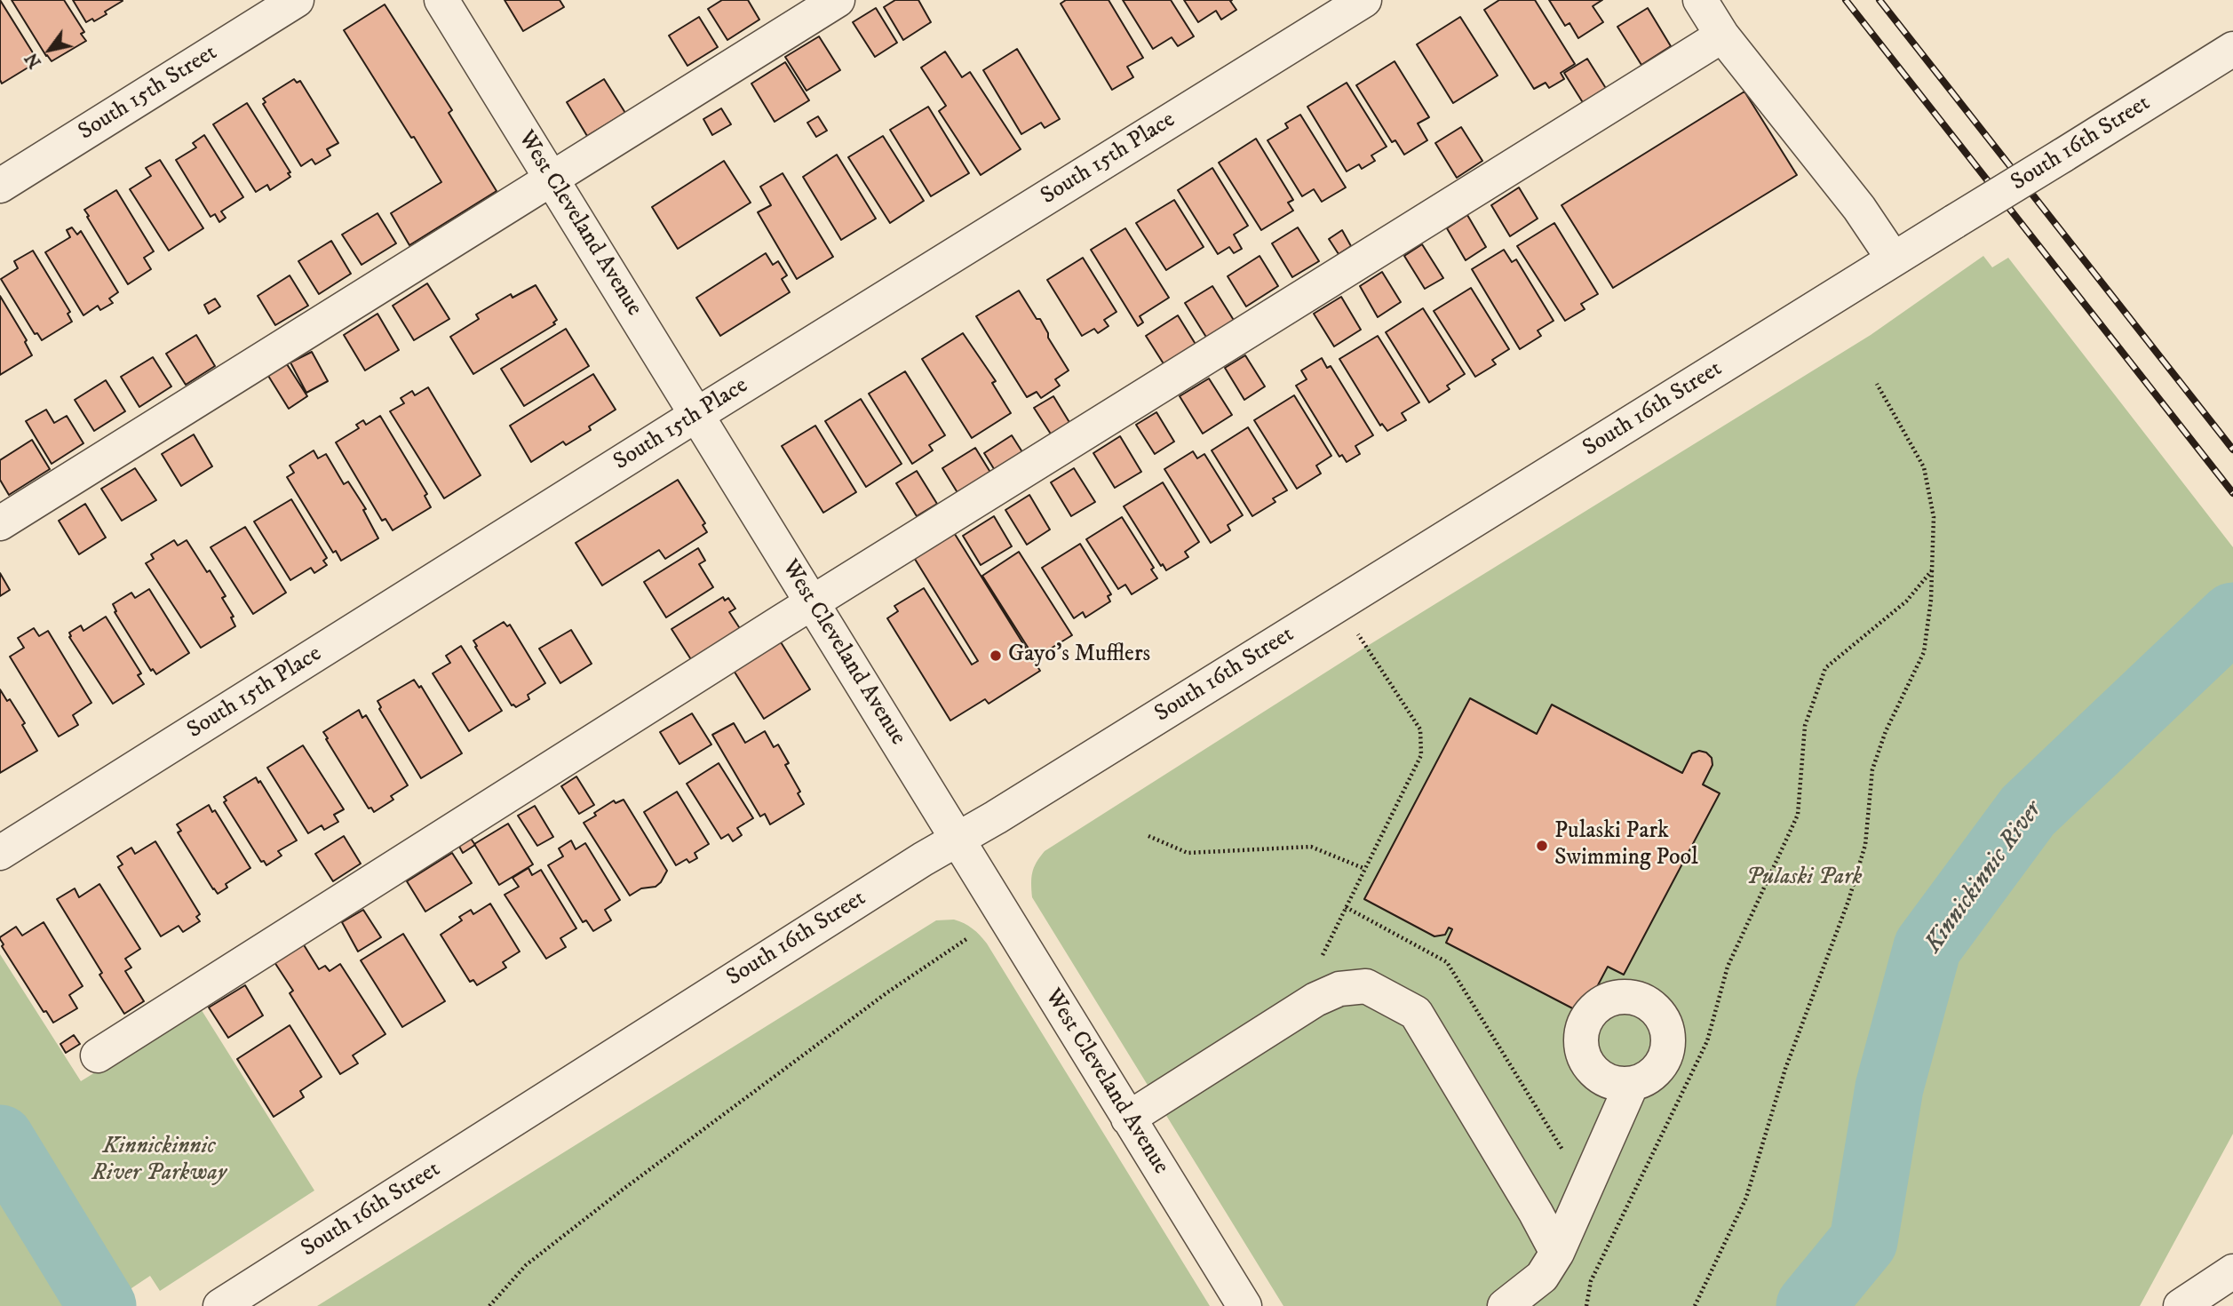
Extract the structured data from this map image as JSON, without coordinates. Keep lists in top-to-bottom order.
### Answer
{
  "streets": {
    "street": [
      "South 15th Street",
      "South 16th Street",
      "South 15th Place",
      "West Cleveland Avenue"
    ]
  },
  "crossings": [
    ["South 16th Street", "West Cleveland Avenue"],
    ["South 15th Place", "West Cleveland Avenue"]
  ],
  "water": ["Kinnickinnic River"],
  "parks": ["Pulaski Park", "Kinnickinnic River Parkway"],
  "places": ["Gayo's Mufflers", "Pulaski Park Swimming Pool"],
  "north": "bottom left"
}
